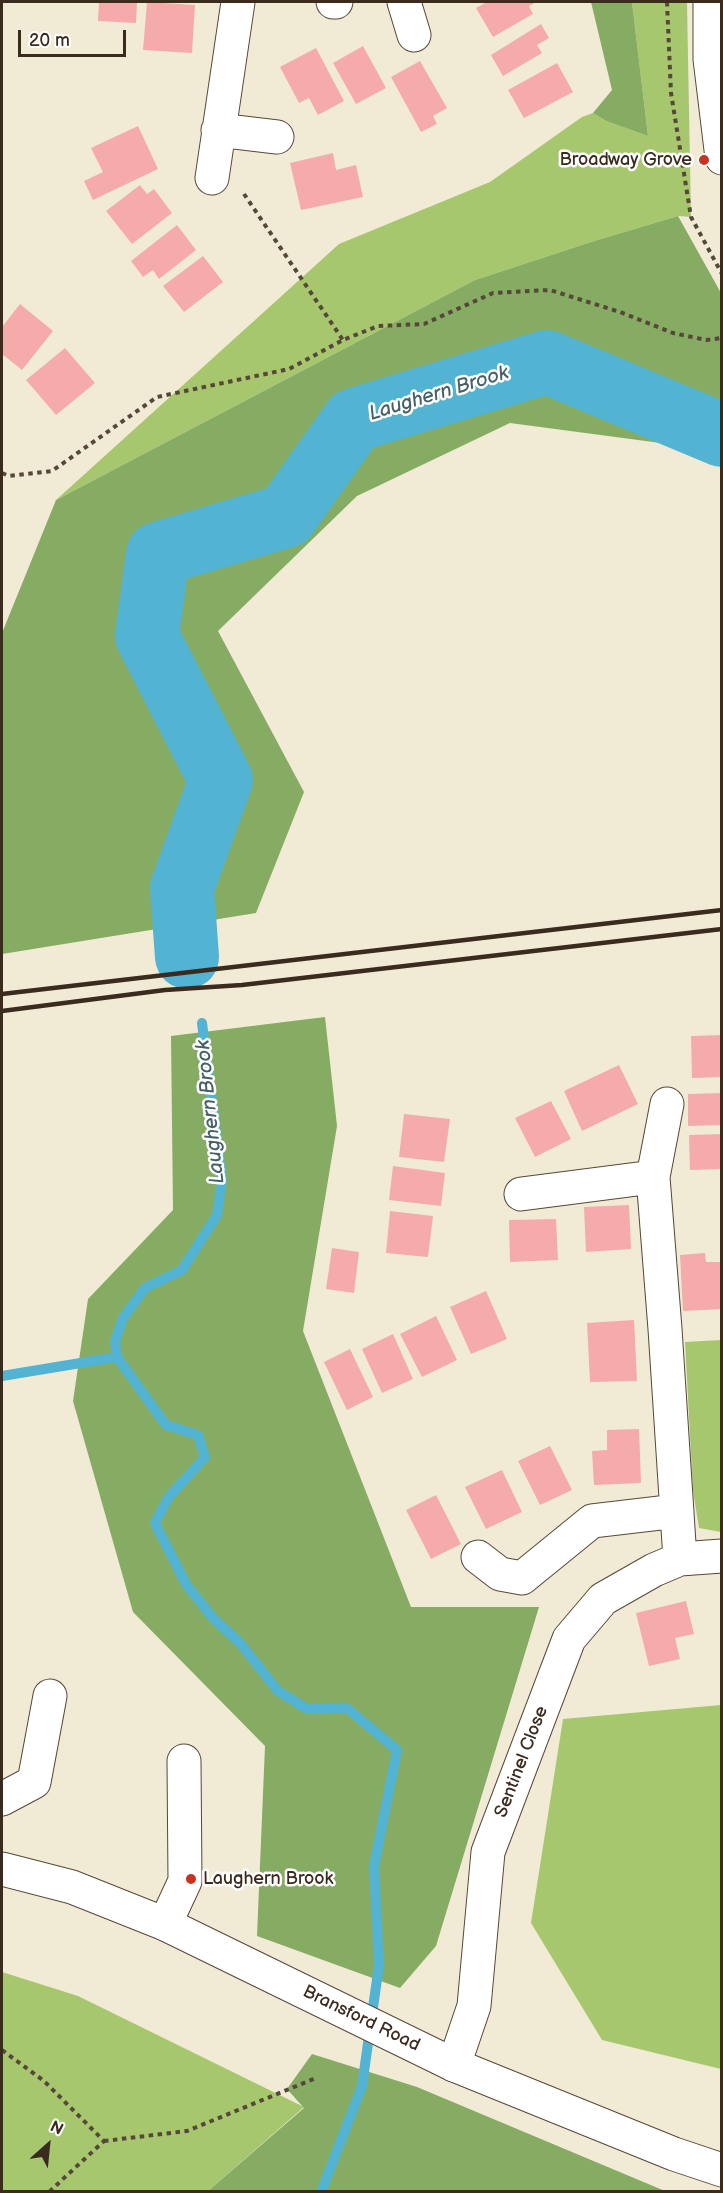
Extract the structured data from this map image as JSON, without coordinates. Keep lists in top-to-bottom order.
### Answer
{
  "streets": {
    "main road": ["Sentinel Close", "Bransford Road"]
  },
  "crossings": [
    ["Sentinel Close", "Bransford Road"]
  ],
  "water": ["Laughern Brook"],
  "places": ["Broadway Grove", "Laughern Brook"],
  "scale_bar": "20 m",
  "north": "top right"
}
